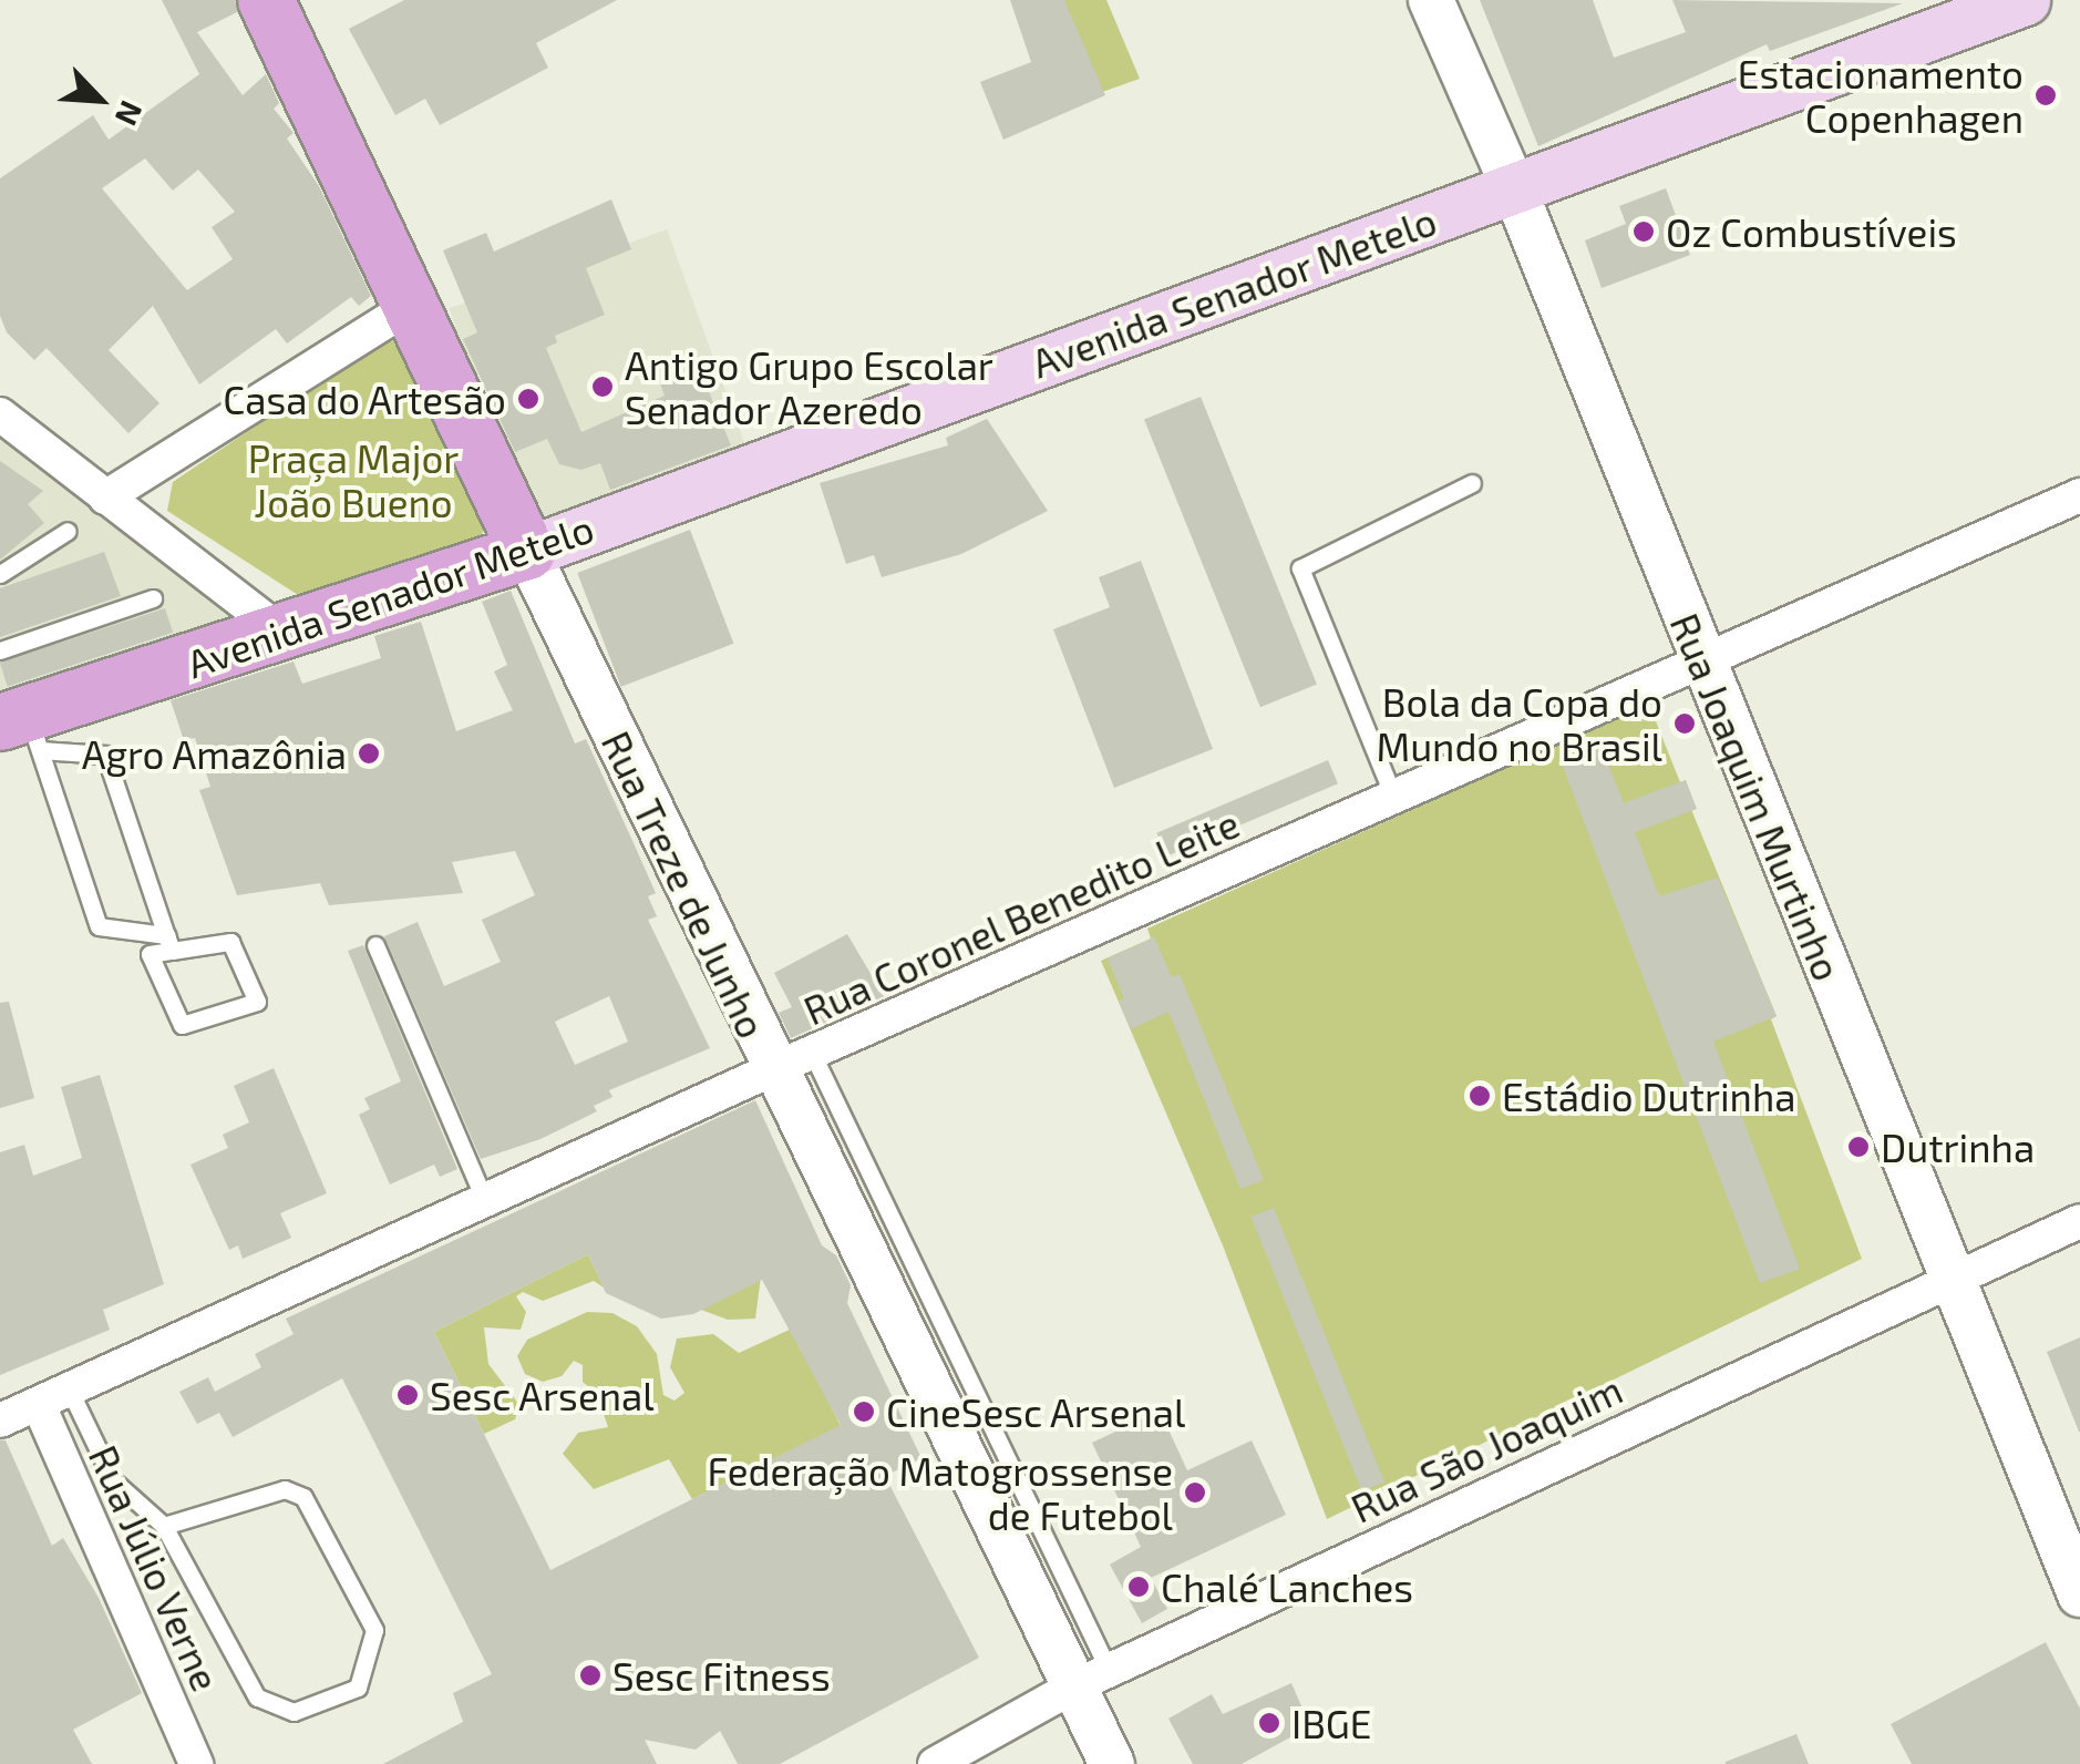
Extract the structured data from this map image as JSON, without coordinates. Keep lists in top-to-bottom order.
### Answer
{
  "streets": {
    "main road": ["Avenida Senador Metelo", "Rua Treze de Junho"],
    "street": [
      "Rua Joaquim Murtinho",
      "Rua Coronel Benedito Leite",
      "Rua São Joaquim",
      "Rua Júlio Verne"
    ]
  },
  "crossings": [
    ["Avenida Senador Metelo", "Rua Joaquim Murtinho"],
    ["Avenida Senador Metelo", "Rua Treze de Junho"],
    ["Rua Joaquim Murtinho", "Rua Coronel Benedito Leite"],
    ["Rua Joaquim Murtinho", "Rua São Joaquim"],
    ["Rua Treze de Junho", "Rua Coronel Benedito Leite"],
    ["Rua Treze de Junho", "Rua São Joaquim"],
    ["Rua Coronel Benedito Leite", "Rua Júlio Verne"]
  ],
  "parks": ["Praça Major João Bueno"],
  "places": [
    "Estacionamento Copenhagen",
    "Oz Combustíveis",
    "Antigo Grupo Escolar Senador Azeredo",
    "Casa do Artesão",
    "Bola da Copa do Mundo no Brasil",
    "Agro Amazônia",
    "Estádio Dutrinha",
    "Dutrinha",
    "Sesc Arsenal",
    "CineSesc Arsenal",
    "Federação Matogrossense de Futebol",
    "Chalé Lanches",
    "Sesc Fitness",
    "IBGE"
  ],
  "north": "bottom right"
}
